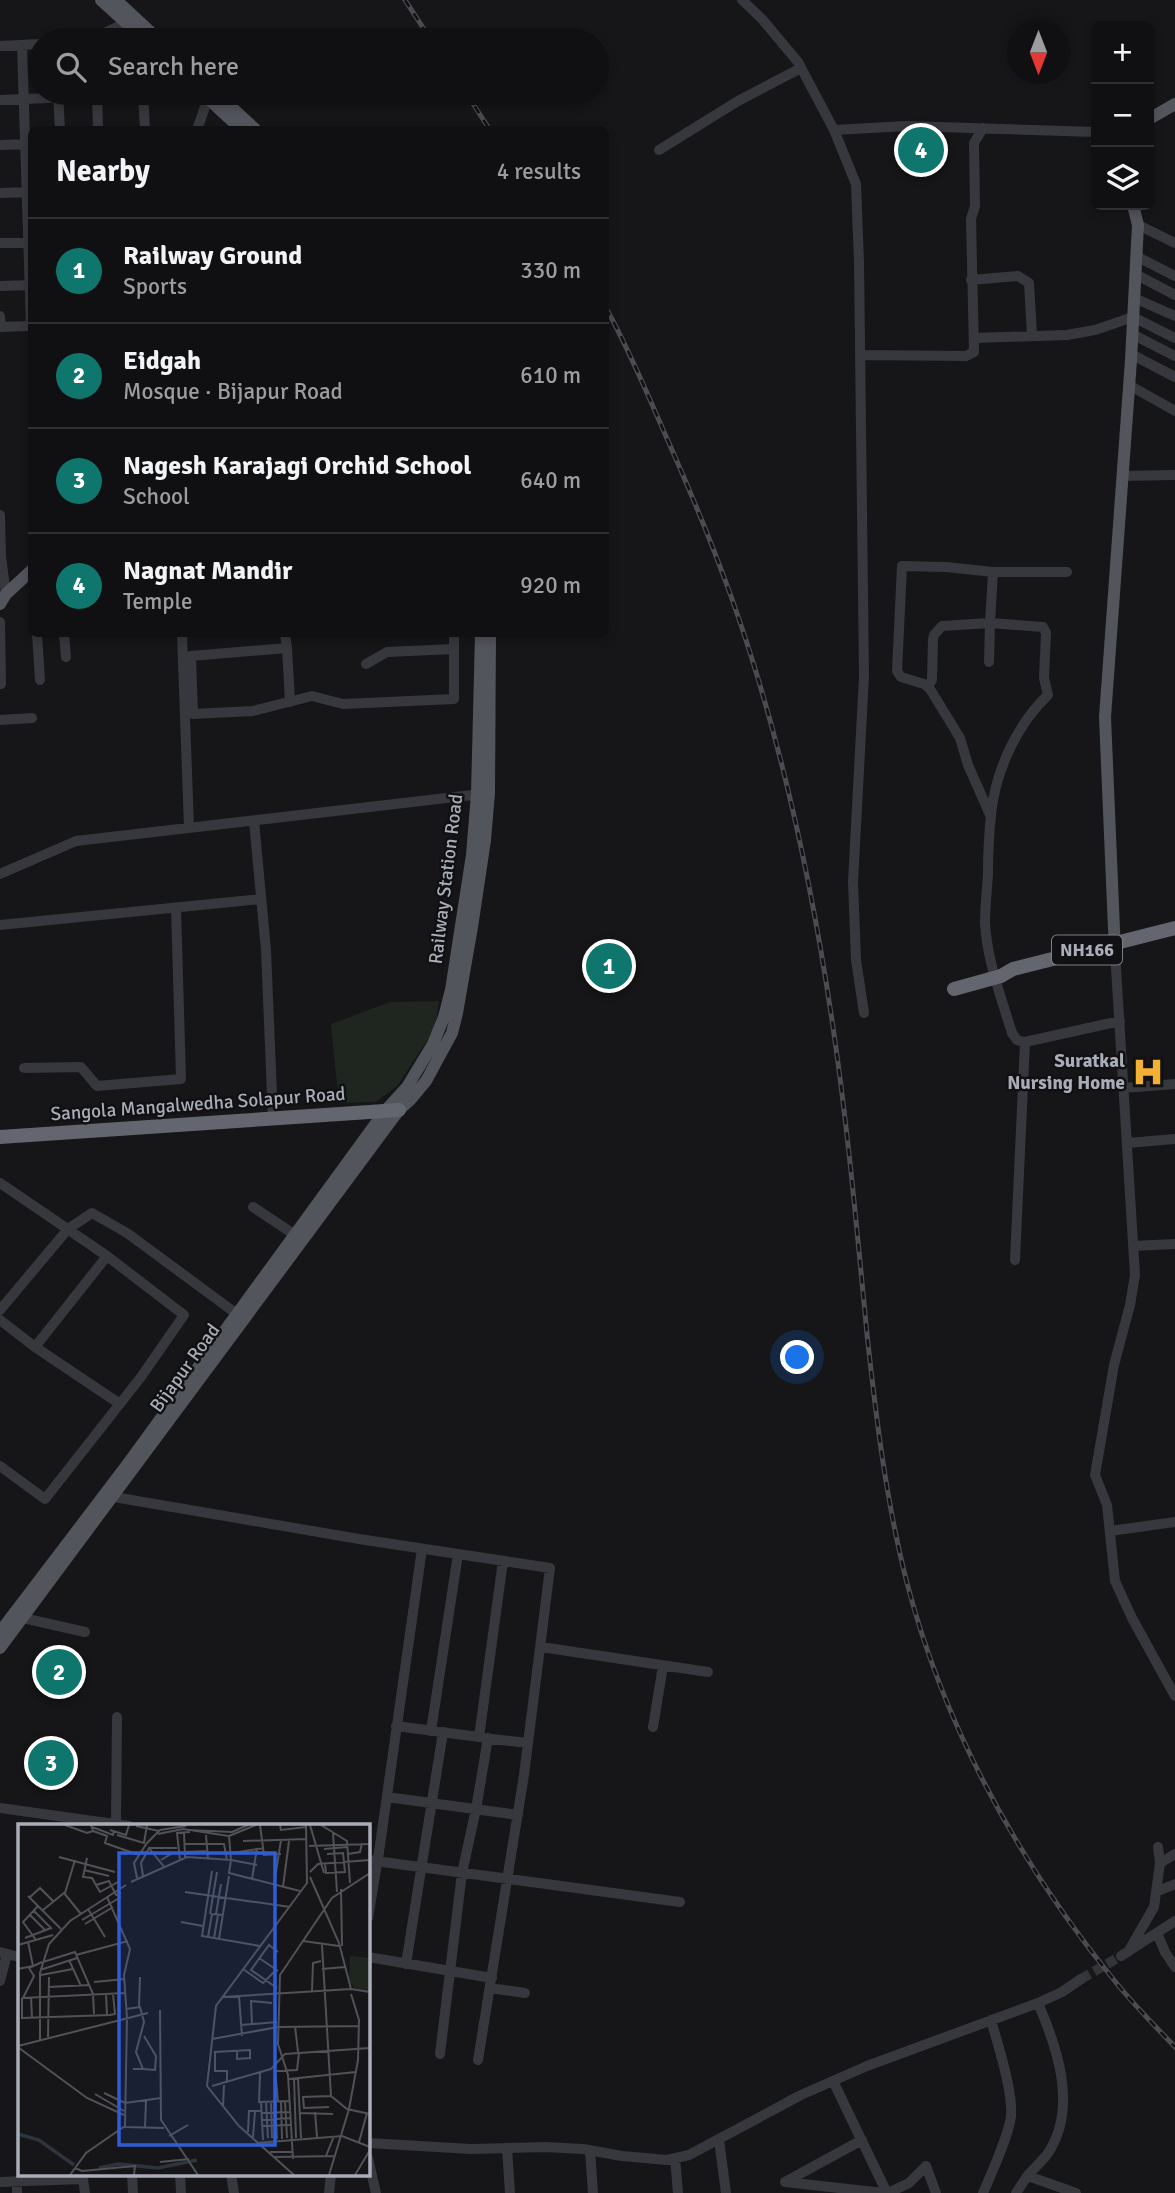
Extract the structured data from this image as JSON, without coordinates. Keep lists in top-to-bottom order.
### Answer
{
  "streets": {
    "highway": ["NH166", "Sangola Mangalwedha Solapur Road"],
    "main road": ["Railway Station Road", "Bijapur Road"]
  },
  "crossings": [
    ["Railway Station Road", "Sangola Mangalwedha Solapur Road"],
    ["Railway Station Road", "Bijapur Road"],
    ["Sangola Mangalwedha Solapur Road", "Bijapur Road"]
  ],
  "places": {
    "hospital": ["Suratkal Nursing Home"]
  },
  "north": "bottom",
  "page": {
    "map_buttons": ["+", "−"],
    "search": "Search here",
    "pins": [
      "4",
      "1",
      "2",
      "3"
    ],
    "heading": ["Nearby", "4 results"],
    "list": [
      {
        "mark": "1",
        "name": "Railway Ground",
        "note": "Sports",
        "value": "330 m"
      },
      {
        "mark": "2",
        "name": "Eidgah",
        "note": "Mosque · Bijapur Road",
        "value": "610 m"
      },
      {
        "mark": "3",
        "name": "Nagesh Karajagi Orchid School",
        "note": "School",
        "value": "640 m"
      },
      {
        "mark": "4",
        "name": "Nagnat Mandir",
        "note": "Temple",
        "value": "920 m"
      }
    ]
  }
}
